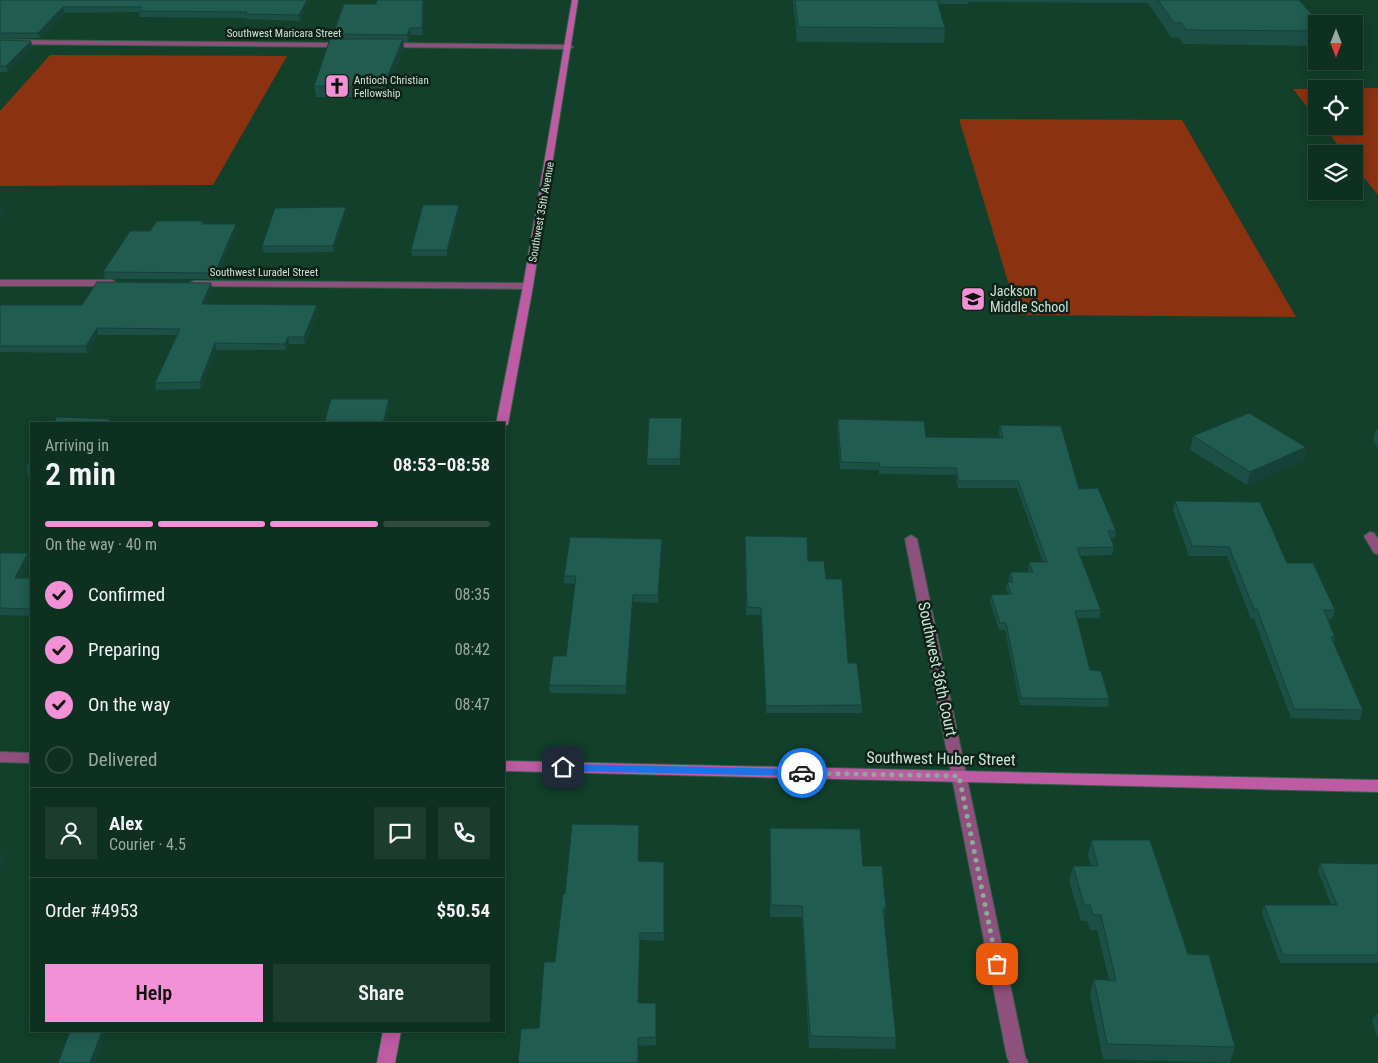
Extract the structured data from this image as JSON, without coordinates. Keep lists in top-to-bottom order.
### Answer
{
  "streets": {
    "street": [
      "Southwest Maricara Street",
      "Southwest 35th Avenue",
      "Southwest Luradel Street",
      "Southwest 36th Court",
      "Southwest Huber Street"
    ]
  },
  "crossings": [
    ["Southwest 35th Avenue", "Southwest Luradel Street"],
    ["Southwest 36th Court", "Southwest Huber Street"]
  ],
  "places": {
    "church": ["Antioch Christian Fellowship"],
    "school or university": ["Jackson Middle School"]
  },
  "north": "bottom",
  "page": {
    "heading": ["2 min", "Arriving in", "08:53–08:58"],
    "panel": [
      "Alex",
      "Courier · 4.5",
      "Order #4953",
      "$50.54"
    ],
    "bar": "On the way · 40 m",
    "list": [
      ["Confirmed", "08:35"],
      ["Preparing", "08:42"],
      ["On the way", "08:47"],
      "Delivered"
    ],
    "buttons": ["Help", "Share"]
  }
}
